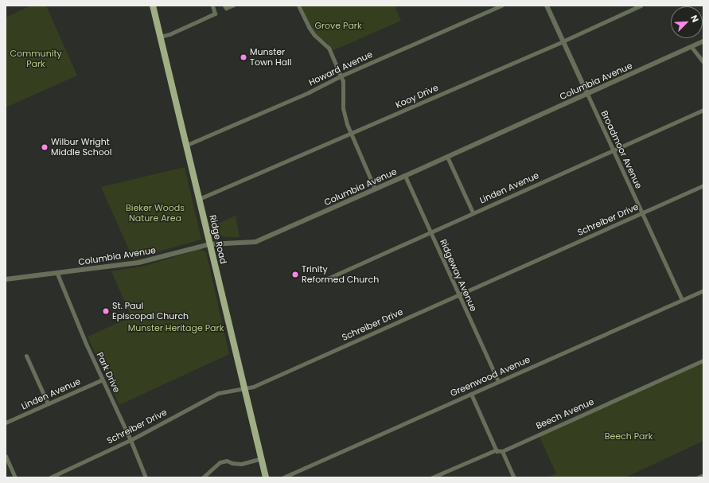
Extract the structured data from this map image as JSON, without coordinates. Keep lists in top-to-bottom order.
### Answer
{
  "streets": {
    "main road": ["Ridge Road"],
    "street": [
      "Howard Avenue",
      "Columbia Avenue",
      "Kooy Drive",
      "Broadmoor Avenue",
      "Linden Avenue",
      "Schreiber Drive",
      "Ridgeway Avenue",
      "Park Drive",
      "Greenwood Avenue",
      "Beech Avenue"
    ]
  },
  "crossings": [
    ["Howard Avenue", "Ridge Road"],
    ["Columbia Avenue", "Broadmoor Avenue"],
    ["Columbia Avenue", "Ridge Road"],
    ["Columbia Avenue", "Ridgeway Avenue"],
    ["Columbia Avenue", "Park Drive"],
    ["Kooy Drive", "Broadmoor Avenue"],
    ["Kooy Drive", "Ridge Road"],
    ["Broadmoor Avenue", "Linden Avenue"],
    ["Broadmoor Avenue", "Schreiber Drive"],
    ["Broadmoor Avenue", "Greenwood Avenue"],
    ["Linden Avenue", "Ridgeway Avenue"],
    ["Linden Avenue", "Park Drive"],
    ["Schreiber Drive", "Ridge Road"],
    ["Schreiber Drive", "Ridgeway Avenue"],
    ["Schreiber Drive", "Park Drive"],
    ["Ridgeway Avenue", "Greenwood Avenue"]
  ],
  "parks": [
    "Grove Park",
    "Community Park",
    "Bieker Woods Nature Area",
    "Munster Heritage Park",
    "Beech Park"
  ],
  "places": [
    "Munster Town Hall",
    "Wilbur Wright Middle School",
    "Trinity Reformed Church",
    "St. Paul Episcopal Church"
  ],
  "north": "top right"
}
